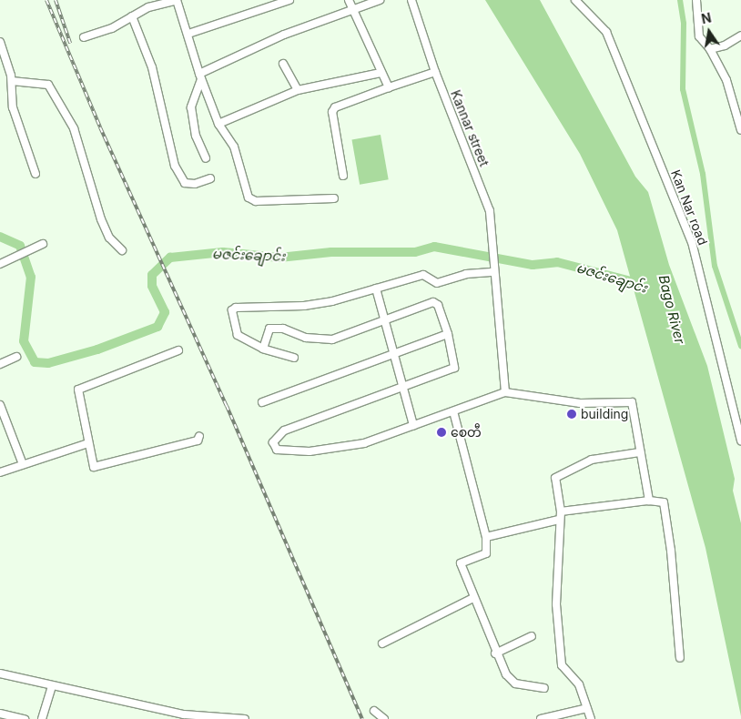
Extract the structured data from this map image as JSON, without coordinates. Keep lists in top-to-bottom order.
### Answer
{
  "streets": {
    "street": ["Kannar street", "Kan Nar road"]
  },
  "water": ["မဇင်းချောင်း", "Bago River"],
  "places": ["building", "စေတီ"],
  "north": "top"
}
